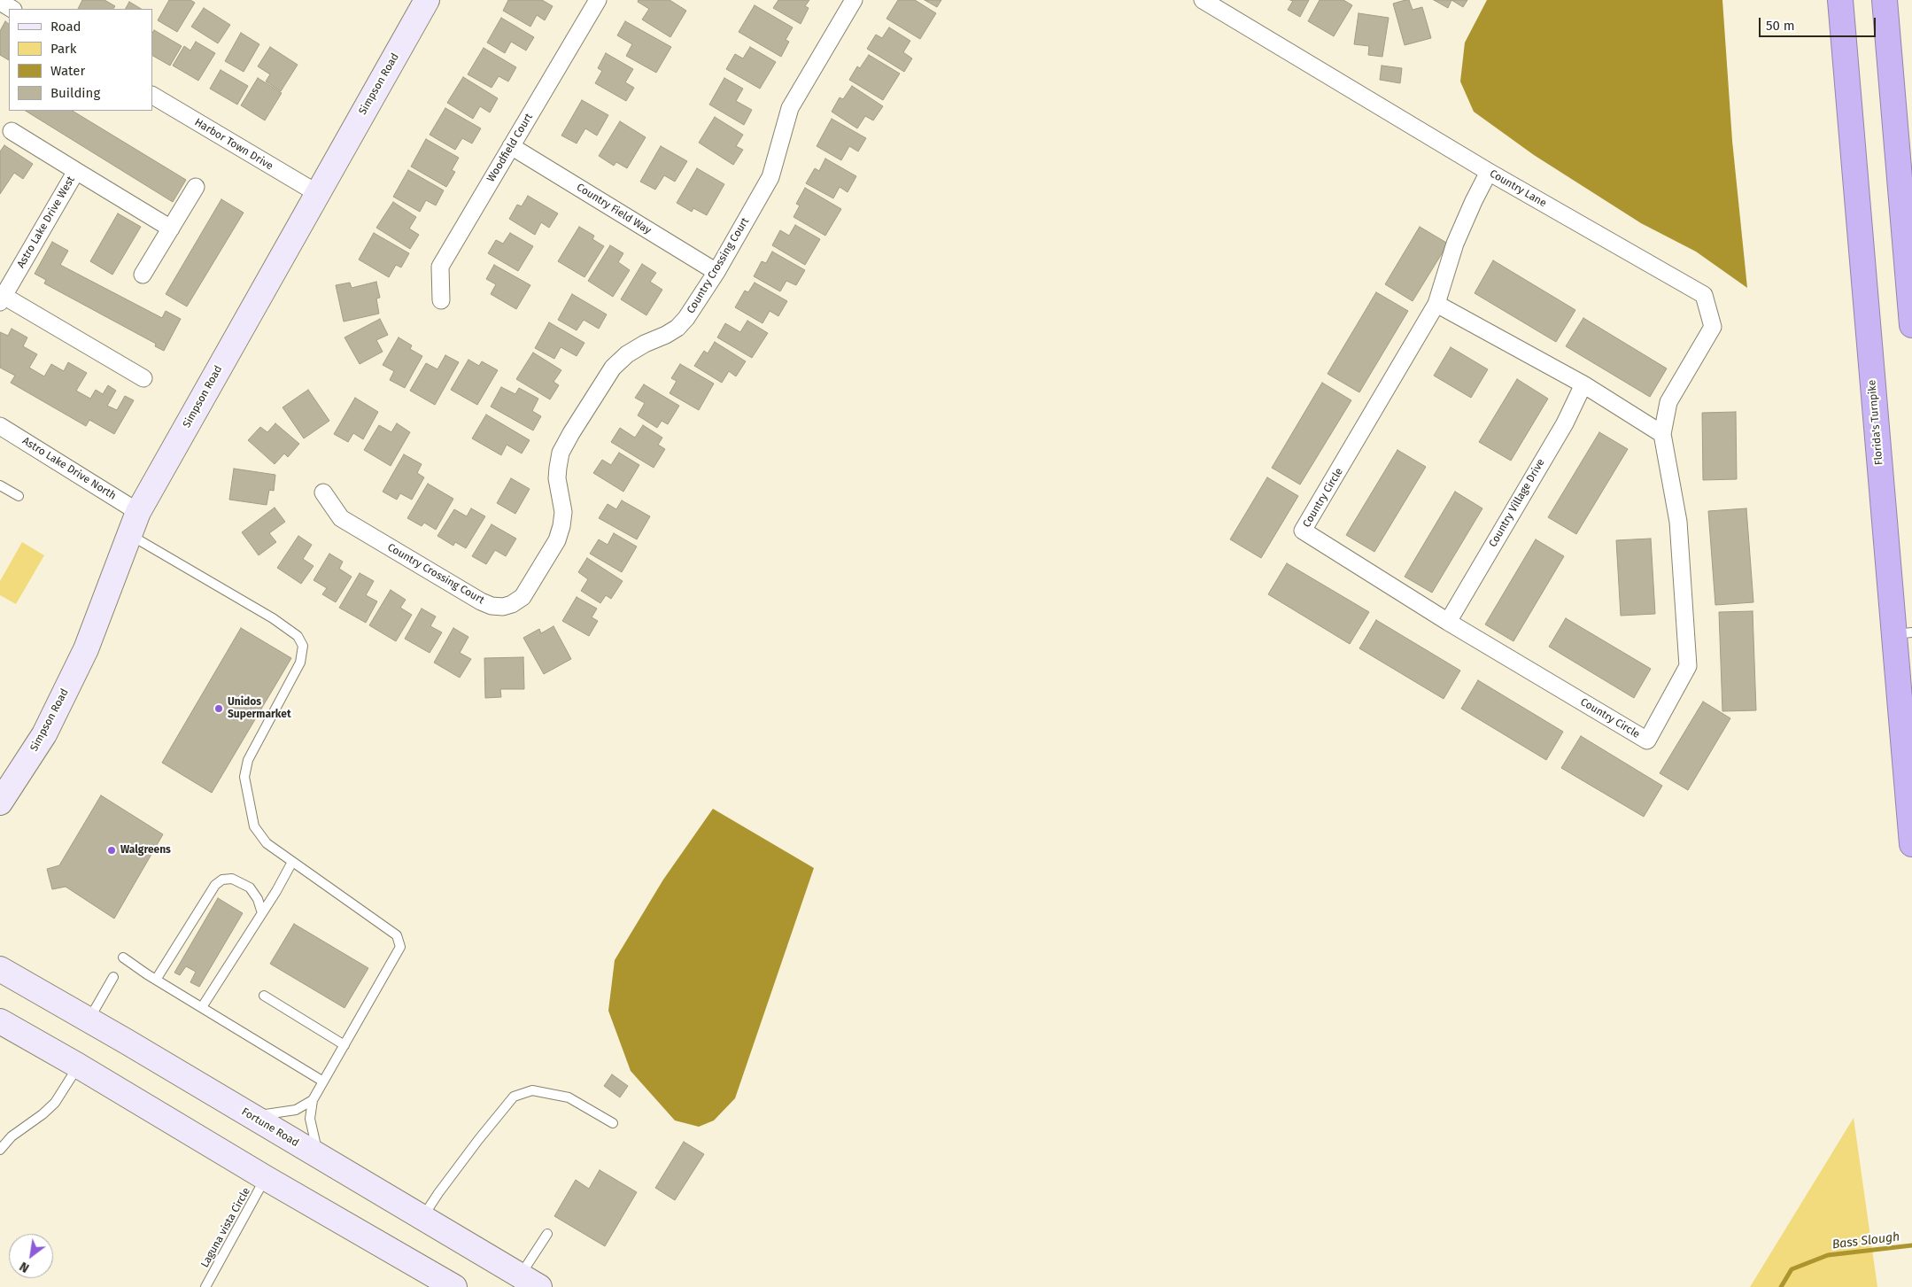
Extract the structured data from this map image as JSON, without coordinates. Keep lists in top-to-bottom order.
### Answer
{
  "streets": {
    "highway": ["Florida's Turnpike"],
    "main road": ["Simpson Road", "Fortune Road"],
    "street": [
      "Harbor Town Drive",
      "Woodfield Court",
      "Country Lane",
      "Country Field Way",
      "Astro Lake Drive West",
      "Country Crossing Court",
      "Astro Lake Drive North",
      "Country Circle",
      "Country Village Drive"
    ],
    "lane": ["Laguna vista Circle"]
  },
  "crossings": [
    ["Simpson Road", "Harbor Town Drive"],
    ["Simpson Road", "Astro Lake Drive North"],
    ["Woodfield Court", "Country Field Way"],
    ["Country Lane", "Country Circle"],
    ["Country Field Way", "Country Crossing Court"],
    ["Country Circle", "Country Village Drive"]
  ],
  "water": ["Bass Slough"],
  "places": ["Unidos Supermarket", "Walgreens"],
  "legend": [
    "Road",
    "Park",
    "Water",
    "Building"
  ],
  "scale_bar": "50 m",
  "north": "bottom left"
}
